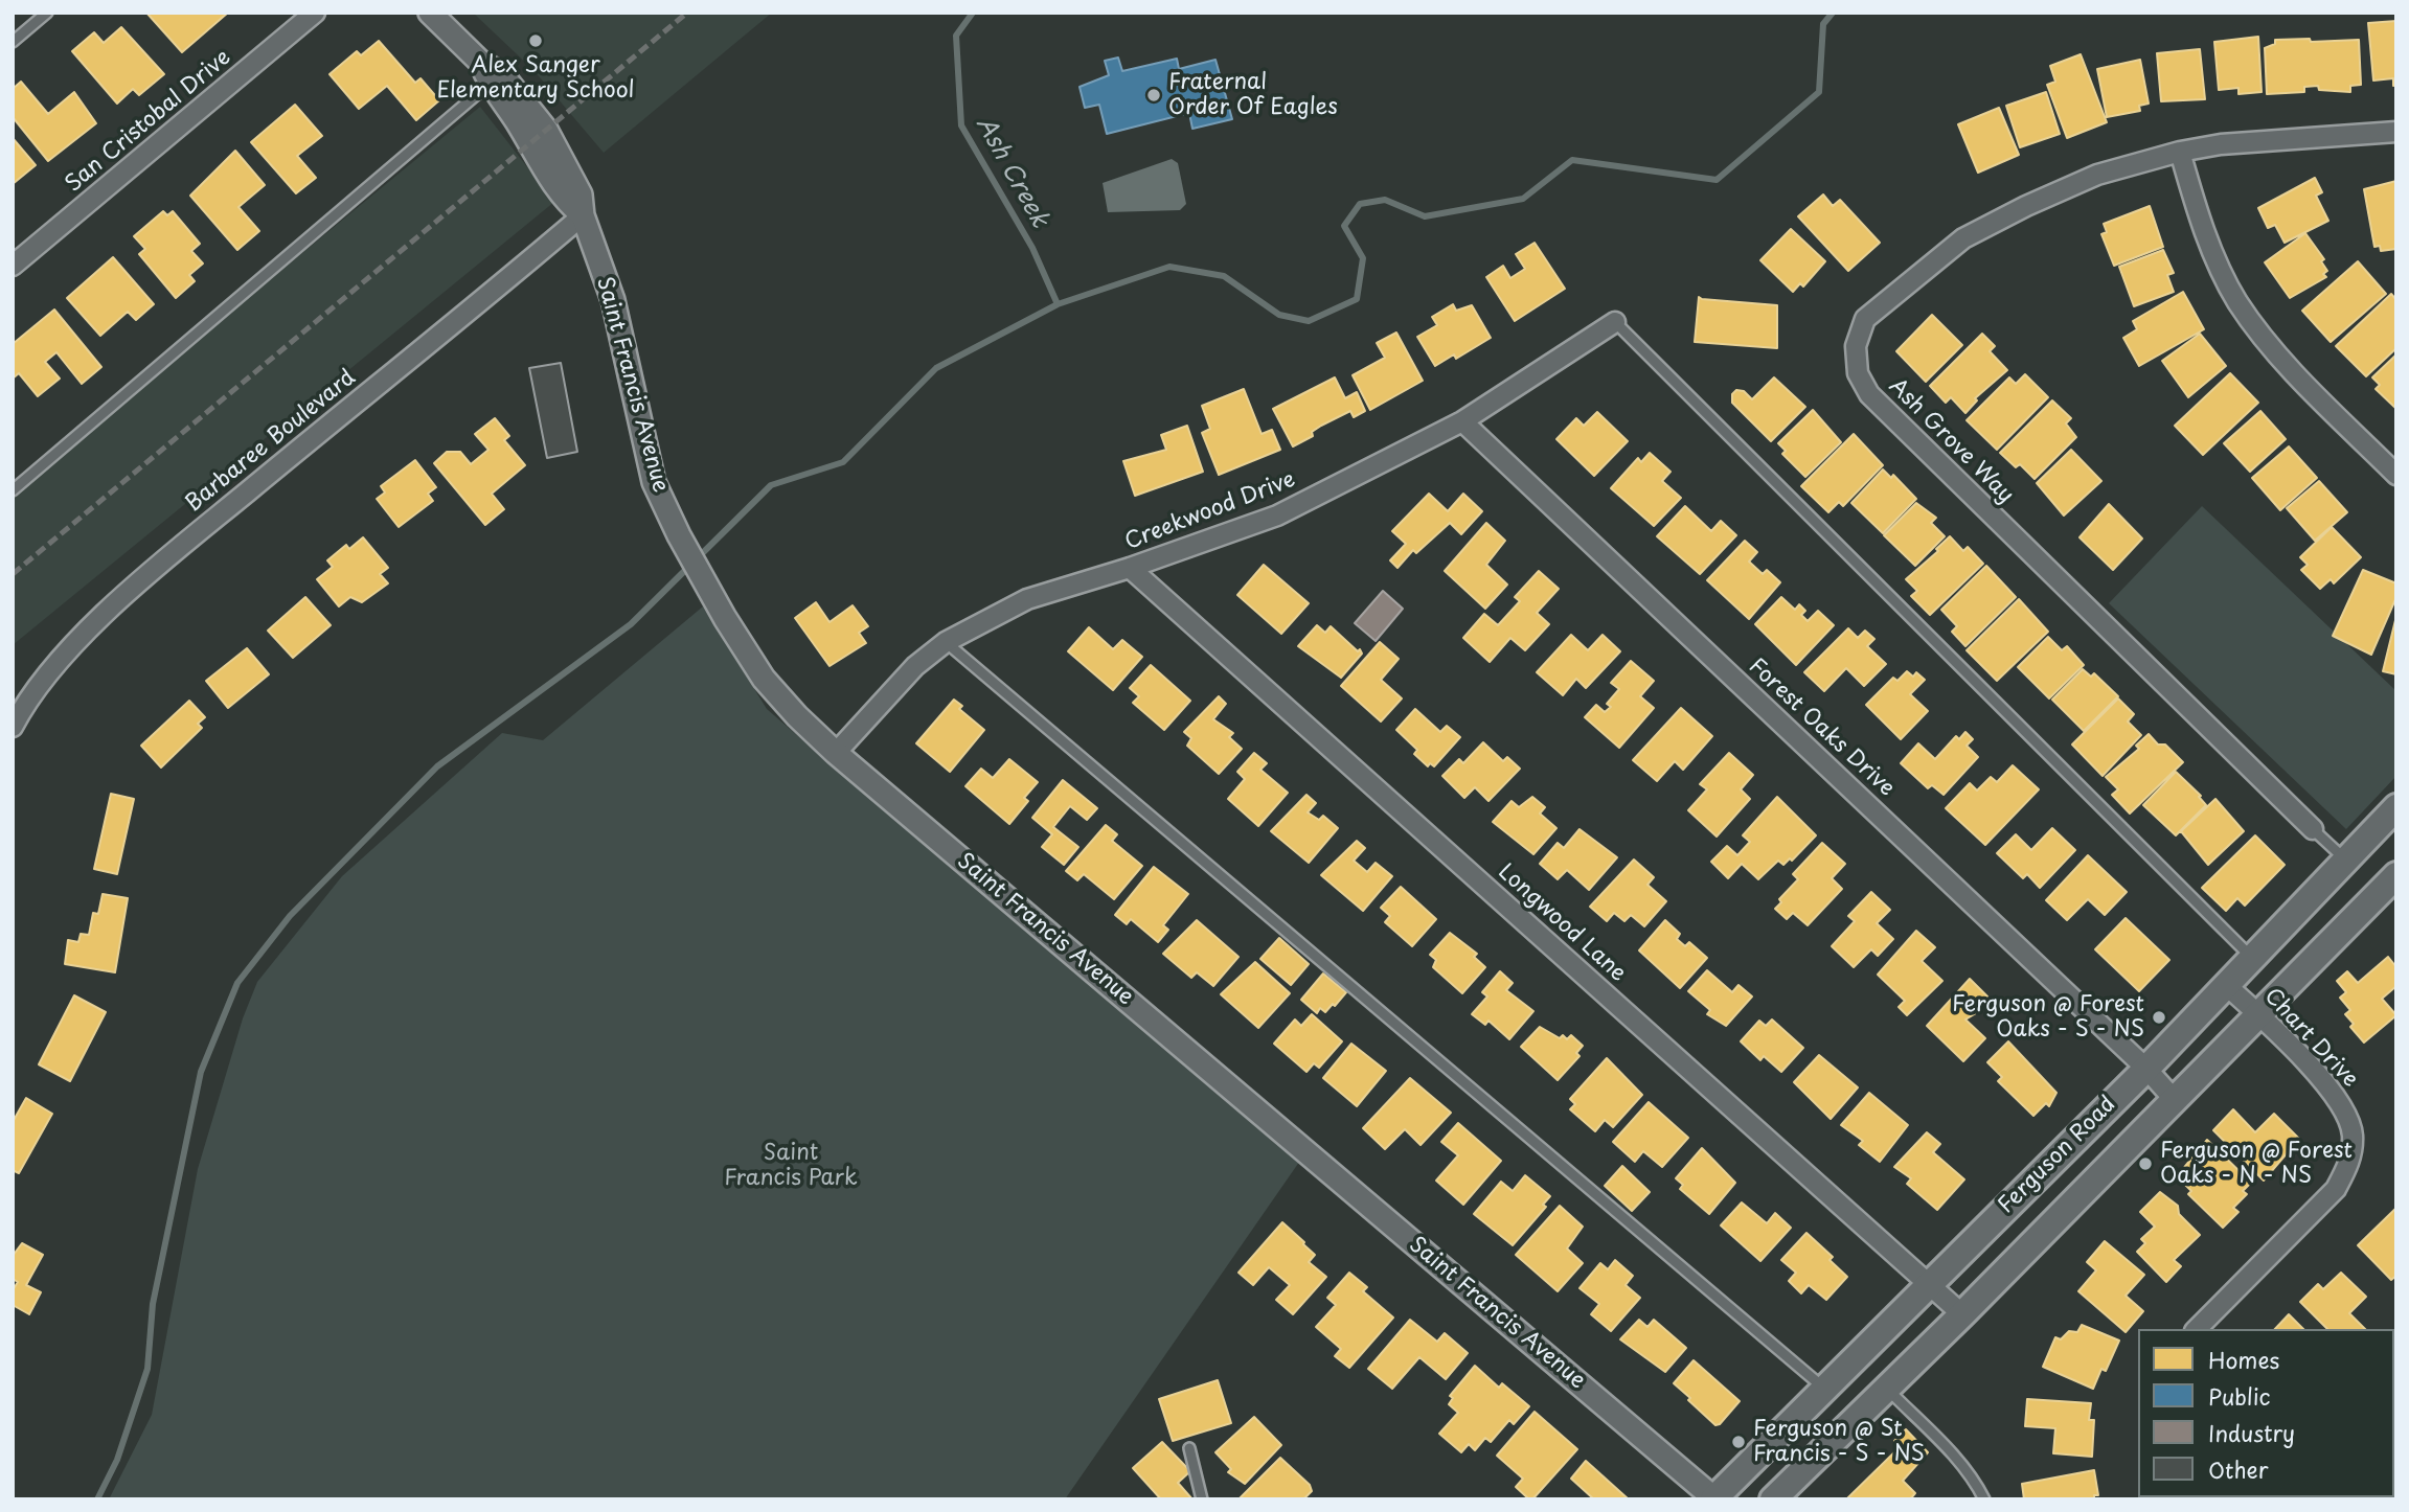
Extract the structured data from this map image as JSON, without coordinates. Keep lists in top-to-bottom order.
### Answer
{
  "streets": {
    "main road": ["Ferguson Road"],
    "street": [
      "San Cristobal Drive",
      "Saint Francis Avenue",
      "Barbaree Boulevard",
      "Ash Grove Way",
      "Creekwood Drive",
      "Forest Oaks Drive",
      "Longwood Lane",
      "Chart Drive"
    ]
  },
  "crossings": [
    ["Saint Francis Avenue", "Barbaree Boulevard"],
    ["Saint Francis Avenue", "Creekwood Drive"],
    ["Saint Francis Avenue", "Ferguson Road"],
    ["Ash Grove Way", "Ferguson Road"],
    ["Creekwood Drive", "Forest Oaks Drive"],
    ["Creekwood Drive", "Longwood Lane"],
    ["Forest Oaks Drive", "Ferguson Road"],
    ["Longwood Lane", "Ferguson Road"],
    ["Chart Drive", "Ferguson Road"]
  ],
  "water": ["Ash Creek"],
  "parks": ["Saint Francis Park"],
  "places": [
    "Alex Sanger Elementary School",
    "Fraternal Order Of Eagles",
    "Ferguson @ Forest Oaks - S - NS",
    "Ferguson @ Forest Oaks - N - NS",
    "Ferguson @ St Francis - S - NS"
  ],
  "legend": [
    "Homes",
    "Public",
    "Industry",
    "Other"
  ]
}
